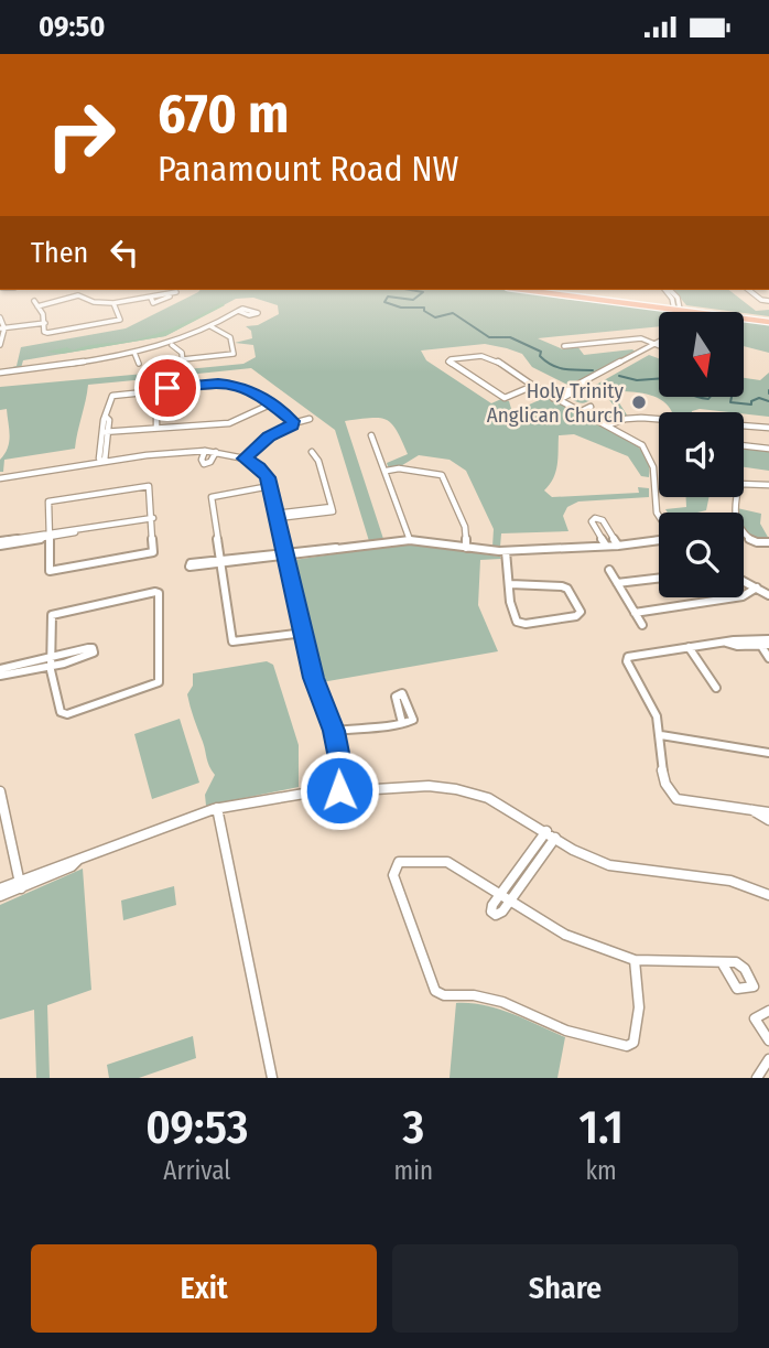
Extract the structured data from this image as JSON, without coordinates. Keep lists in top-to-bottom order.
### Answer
{
  "places": ["Holy Trinity Anglican Church"],
  "north": "bottom",
  "page": {
    "status": "09:50",
    "turn": ["670 m", "Panamount Road NW"],
    "then": "Then",
    "eta": [
      "09:53",
      "Arrival",
      "3",
      "min",
      "1.1",
      "km"
    ],
    "buttons": ["Exit", "Share"]
  }
}
